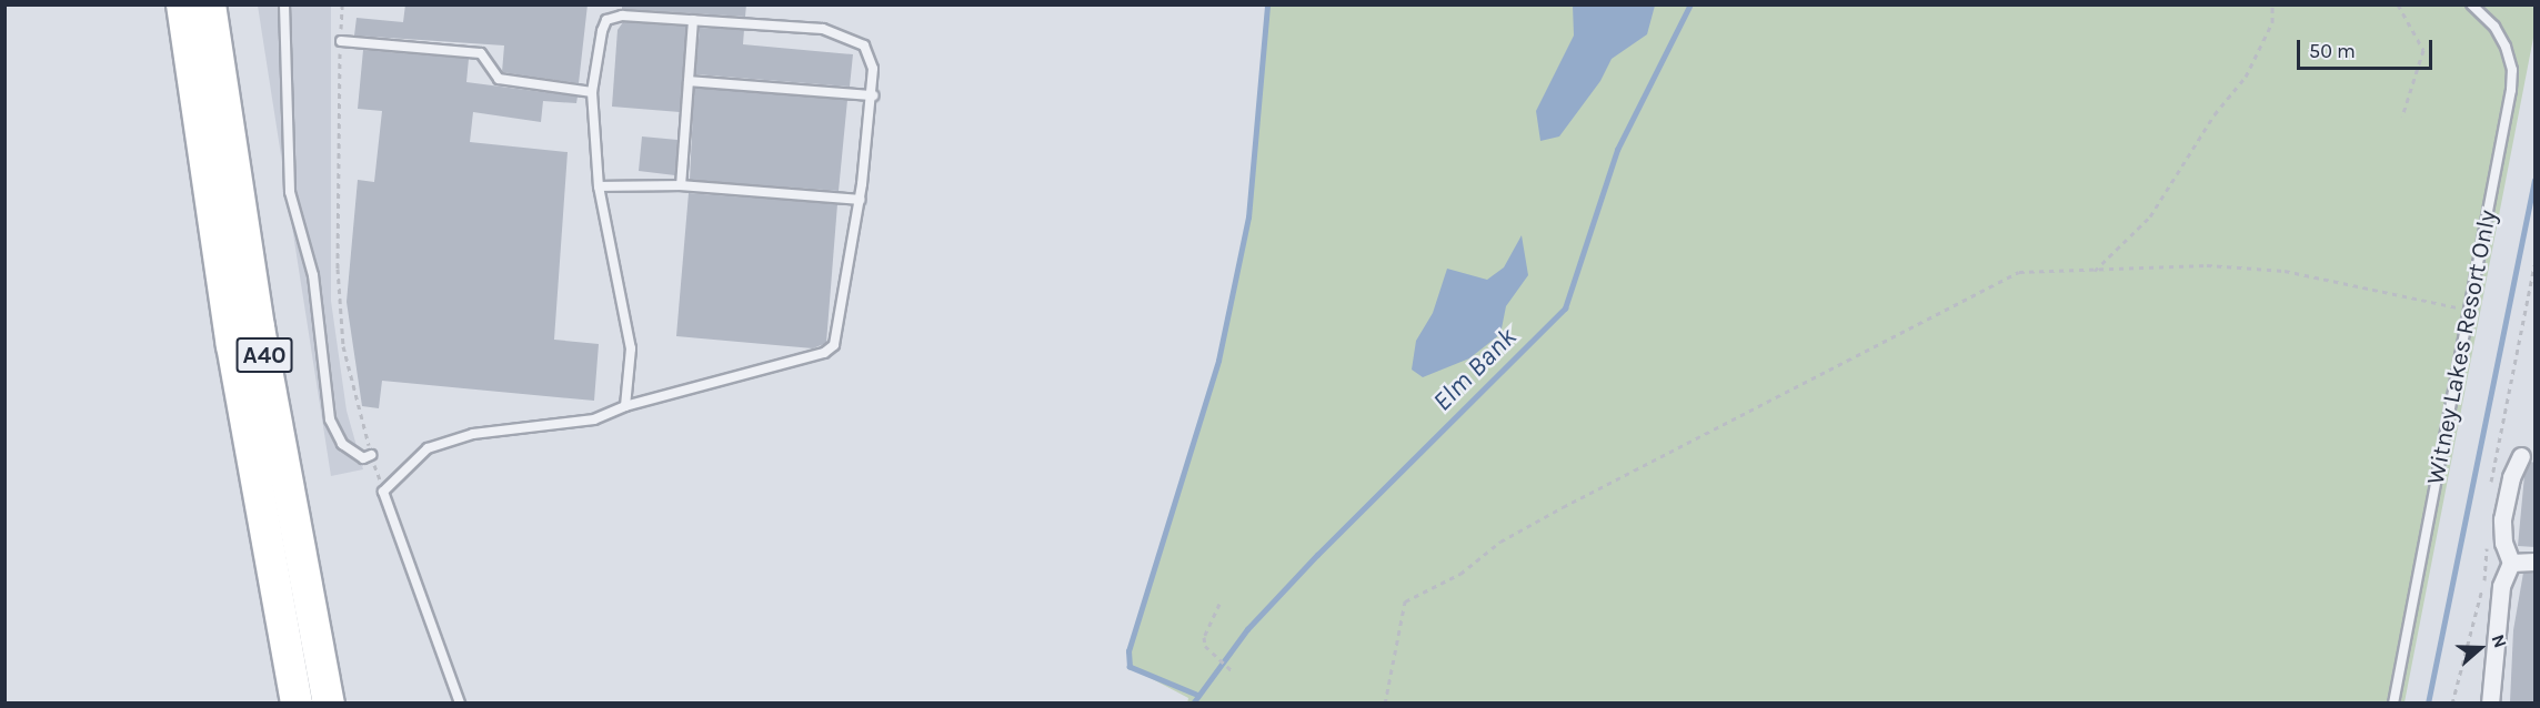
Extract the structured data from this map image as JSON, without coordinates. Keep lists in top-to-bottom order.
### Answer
{
  "streets": {
    "highway": ["A40"],
    "lane": ["Witney Lakes Resort Only"]
  },
  "water": ["Elm Bank"],
  "scale_bar": "50 m",
  "north": "right"
}
